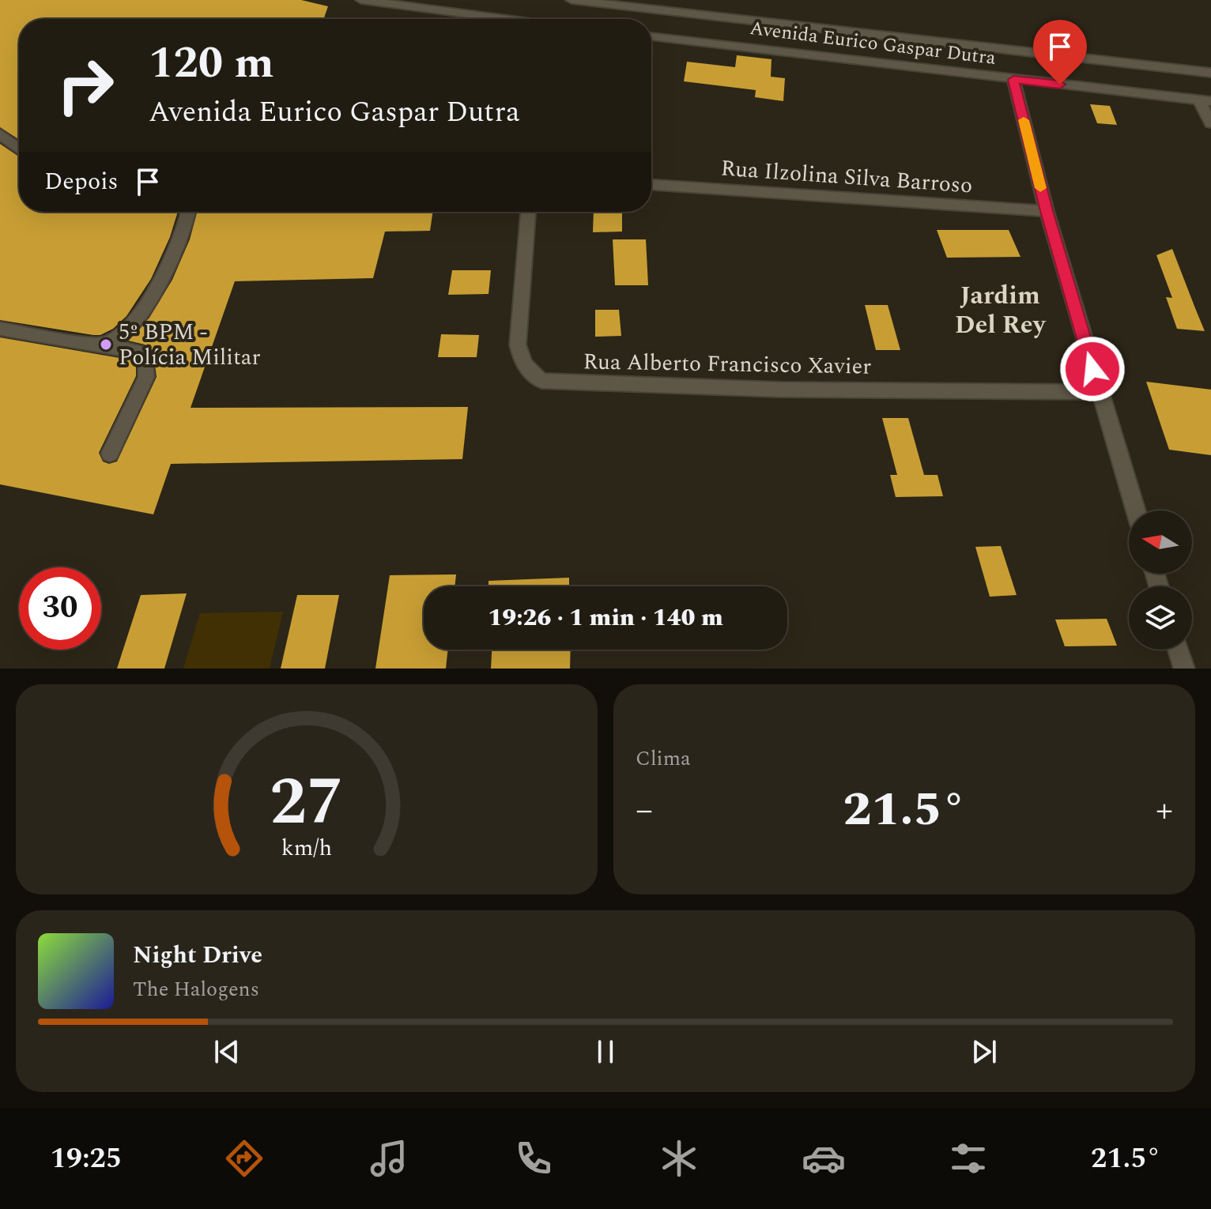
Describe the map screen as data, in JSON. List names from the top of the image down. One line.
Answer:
{"streets":{"street":["Avenida Eurico Gaspar Dutra","Rua Ilzolina Silva Barroso","Rua Alberto Francisco Xavier"]},"districts":["Jardim Del Rey"],"places":["5º BPM - Polícia Militar"],"north":"left","page":{"turn":["120 m","Avenida Eurico Gaspar Dutra"],"then":"Depois","limit":"30","trip":"19:26 · 1 min · 140 m","tile":"Clima","heat":["−","21.5°","+"],"song":["Night Drive","The Halogens"],"tabs":["19:25","21.5°"],"gauge":["27","km/h"]}}
